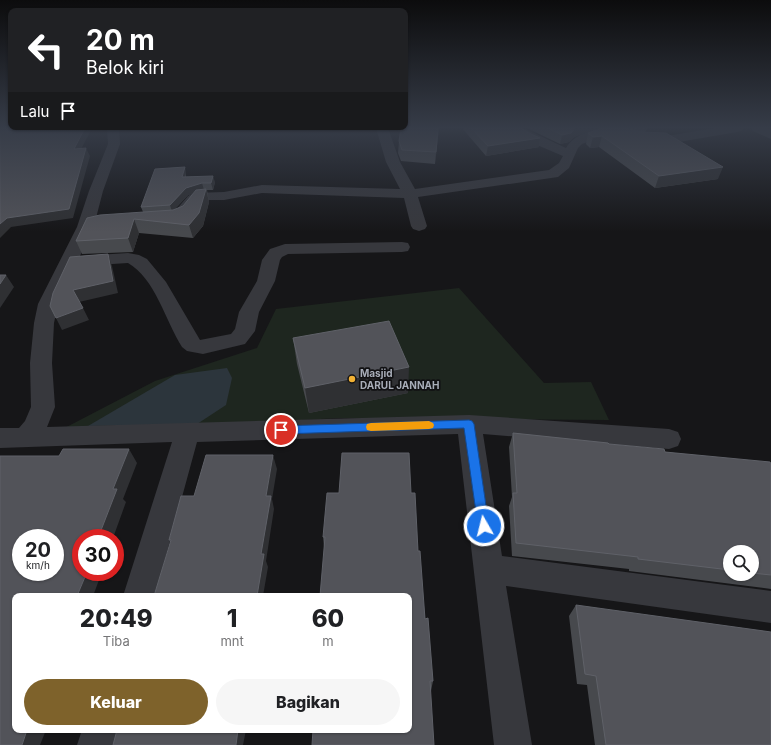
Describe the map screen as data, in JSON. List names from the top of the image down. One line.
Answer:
{"places":["Masjid DARUL JANNAH"],"page":{"turn":["20 m","Belok kiri"],"then":"Lalu","speed":"20 km/h","limit":"30","eta":["20:49","Tiba","1","mnt","60","m"],"buttons":["Keluar","Bagikan"]}}
